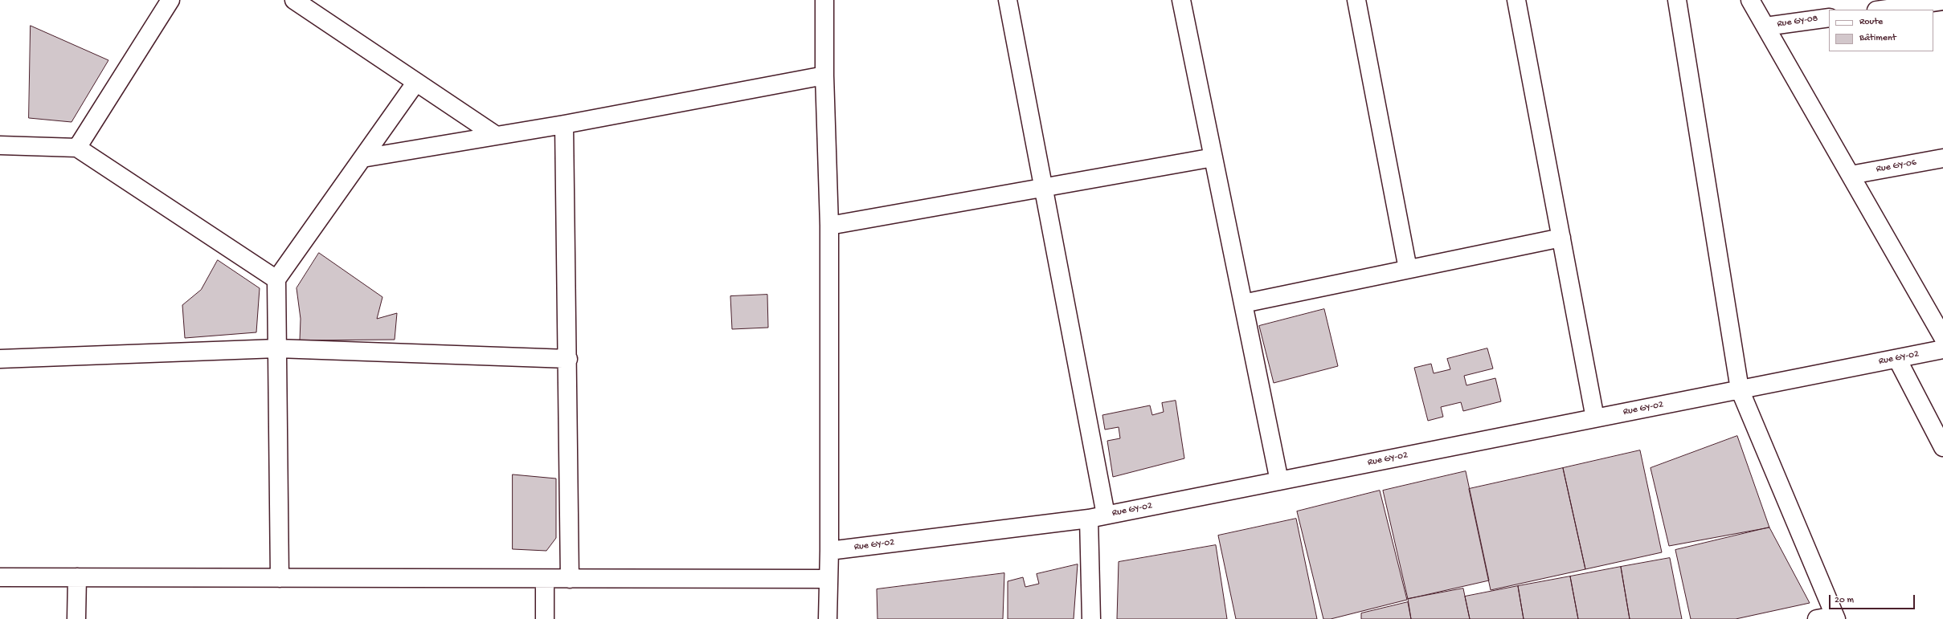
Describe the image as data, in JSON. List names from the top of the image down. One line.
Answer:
{"streets":{"street":["Rue GY-08","Rue GY-06","Rue GY-02"]},"legend":["Route","Bâtiment"],"scale_bar":"20 m"}
